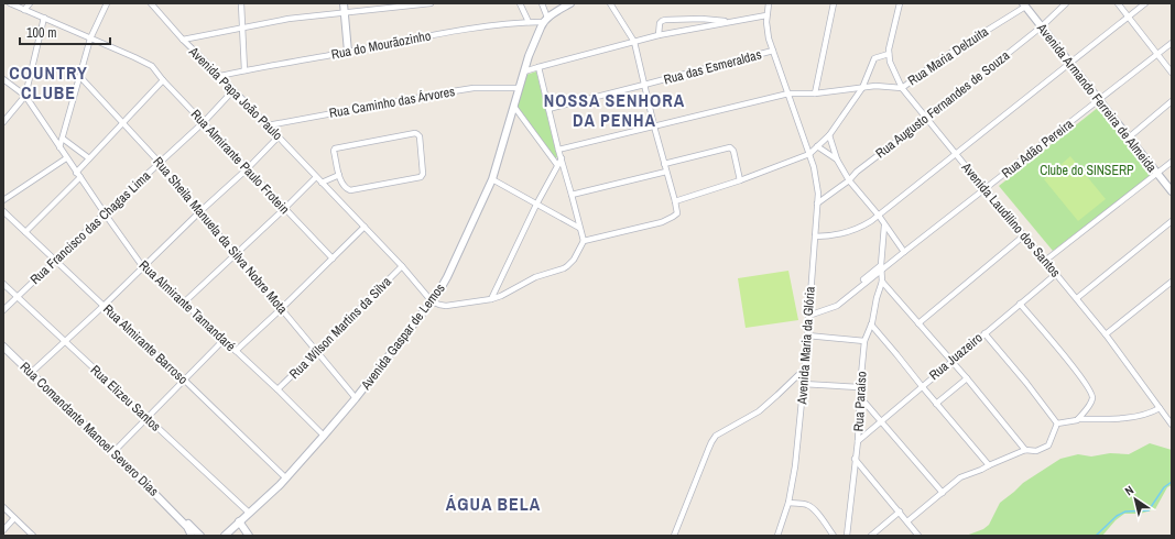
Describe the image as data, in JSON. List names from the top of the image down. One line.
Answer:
{"streets":{"street":["Rua do Mourãozinho","Rua Maria Delzuita","Rua das Esmeraldas","Avenida Papa João Paulo","Avenida Armando Ferreira de Almeida","Rua Caminho das Árvores","Rua Augusto Fernandes de Souza","Rua Adão Pereira","Rua Almirante Paulo Frotein","Avenida Laudilino dos Santos","Rua Francisco das Chagas Lima","Rua Sheila Manuela da Silva Nobre Mota","Rua Almirante Tamandaré","Rua Wilson Martins da Silva","Avenida Gaspar de Lemos","Rua Almirante Barroso","Avenida Maria da Glória","Rua Juazeiro","Rua Elizeu Santos","Rua Paraíso","Rua Comandante Manoel Severo Dias"]},"crossings":[["Rua do Mourãozinho","Avenida Papa João Paulo"],["Rua do Mourãozinho","Avenida Gaspar de Lemos"],["Rua Maria Delzuita","Avenida Armando Ferreira de Almeida"],["Rua Maria Delzuita","Avenida Laudilino dos Santos"],["Rua Maria Delzuita","Avenida Maria da Glória"],["Rua das Esmeraldas","Avenida Maria da Glória"],["Avenida Papa João Paulo","Rua Caminho das Árvores"],["Avenida Papa João Paulo","Rua Francisco das Chagas Lima"],["Avenida Papa João Paulo","Rua Wilson Martins da Silva"],["Avenida Papa João Paulo","Avenida Gaspar de Lemos"],["Avenida Armando Ferreira de Almeida","Rua Augusto Fernandes de Souza"],["Avenida Armando Ferreira de Almeida","Rua Adão Pereira"],["Rua Caminho das Árvores","Avenida Gaspar de Lemos"],["Rua Augusto Fernandes de Souza","Avenida Laudilino dos Santos"],["Rua Augusto Fernandes de Souza","Avenida Maria da Glória"],["Rua Adão Pereira","Avenida Laudilino dos Santos"],["Rua Adão Pereira","Avenida Maria da Glória"],["Rua Adão Pereira","Rua Paraíso"],["Rua Almirante Paulo Frotein","Rua Francisco das Chagas Lima"],["Avenida Laudilino dos Santos","Rua Juazeiro"],["Rua Francisco das Chagas Lima","Rua Sheila Manuela da Silva Nobre Mota"],["Rua Francisco das Chagas Lima","Rua Almirante Tamandaré"],["Rua Francisco das Chagas Lima","Rua Almirante Barroso"],["Rua Francisco das Chagas Lima","Rua Elizeu Santos"],["Rua Sheila Manuela da Silva Nobre Mota","Rua Wilson Martins da Silva"],["Rua Sheila Manuela da Silva Nobre Mota","Avenida Gaspar de Lemos"],["Rua Almirante Tamandaré","Rua Wilson Martins da Silva"],["Rua Almirante Tamandaré","Avenida Gaspar de Lemos"],["Avenida Gaspar de Lemos","Rua Almirante Barroso"],["Avenida Gaspar de Lemos","Rua Elizeu Santos"],["Rua Juazeiro","Rua Paraíso"]],"districts":["COUNTRY CLUBE","NOSSA SENHORA DA PENHA","ÁGUA BELA"],"parks":["Clube do SINSERP"],"scale_bar":"100 m","north":"top left"}
